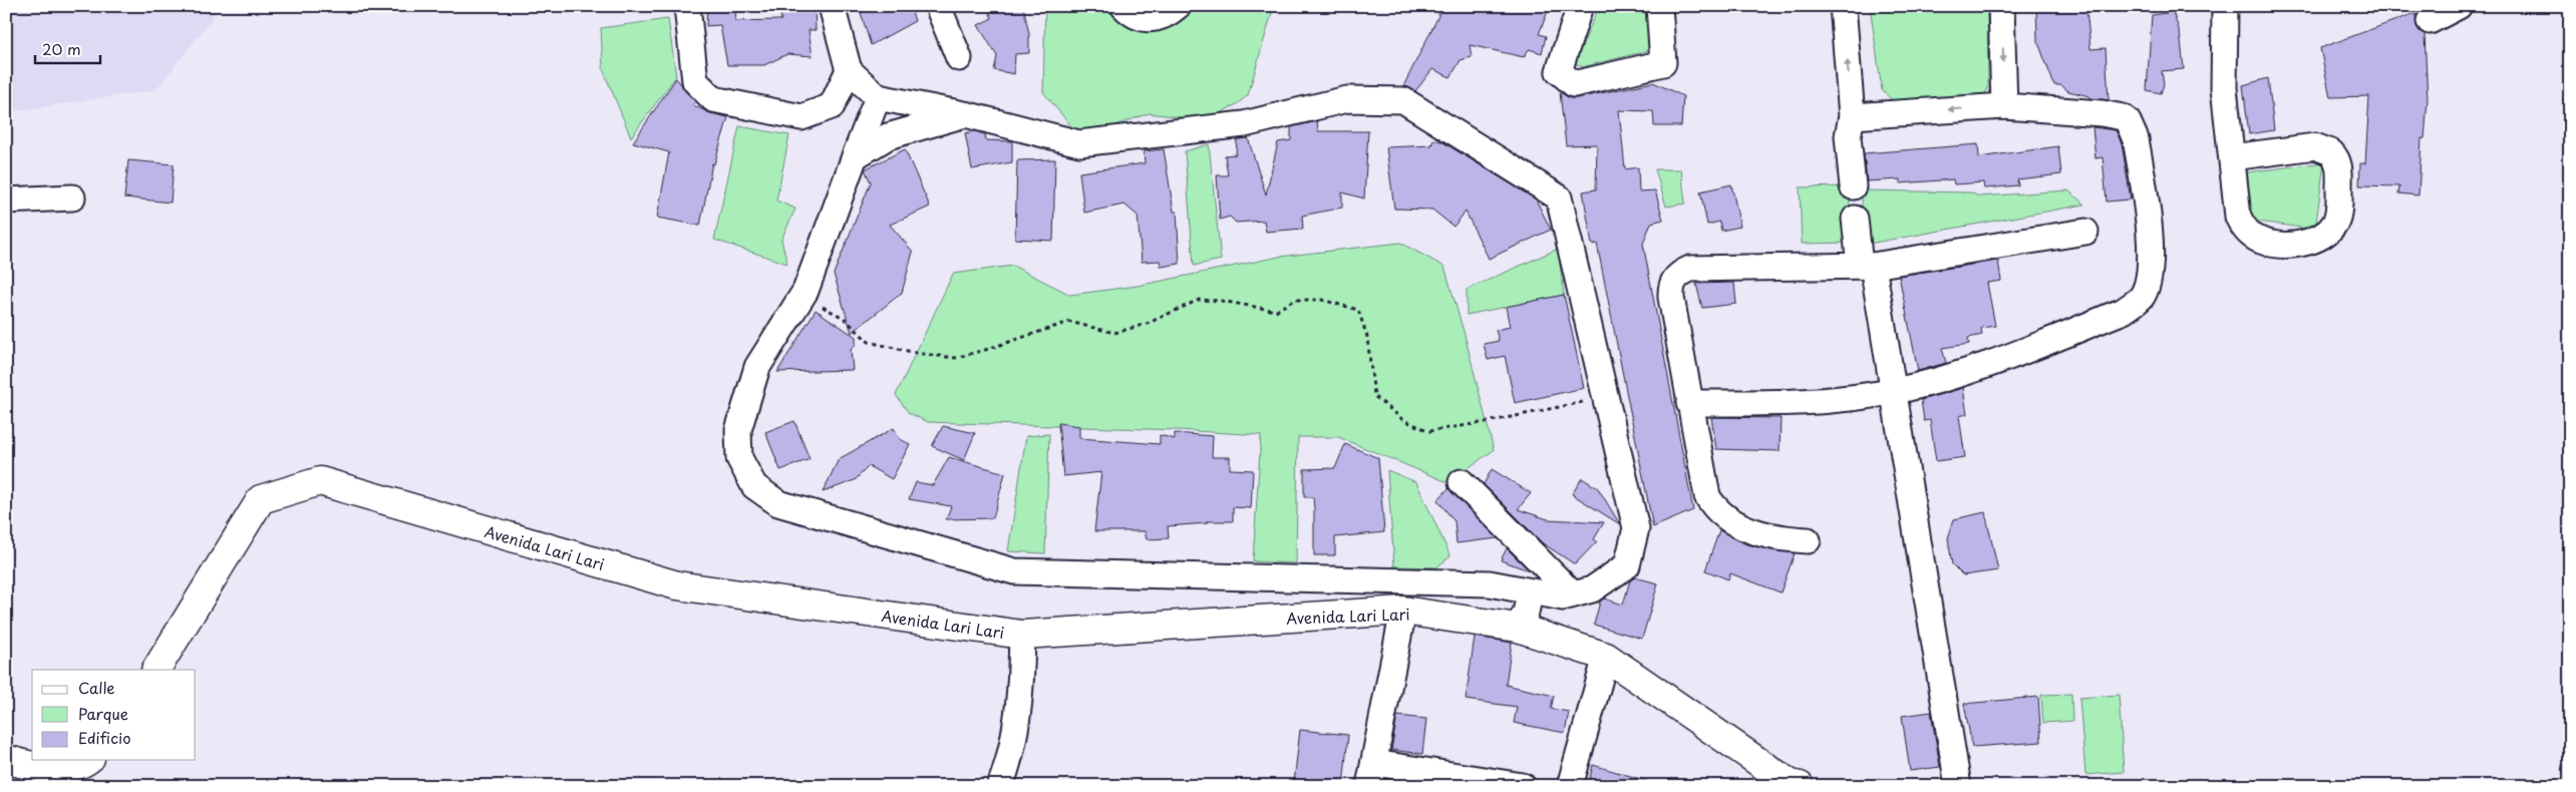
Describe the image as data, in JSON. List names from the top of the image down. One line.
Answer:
{"streets":{"street":["Avenida Lari Lari"]},"legend":["Calle","Parque","Edificio"],"scale_bar":"20 m"}
